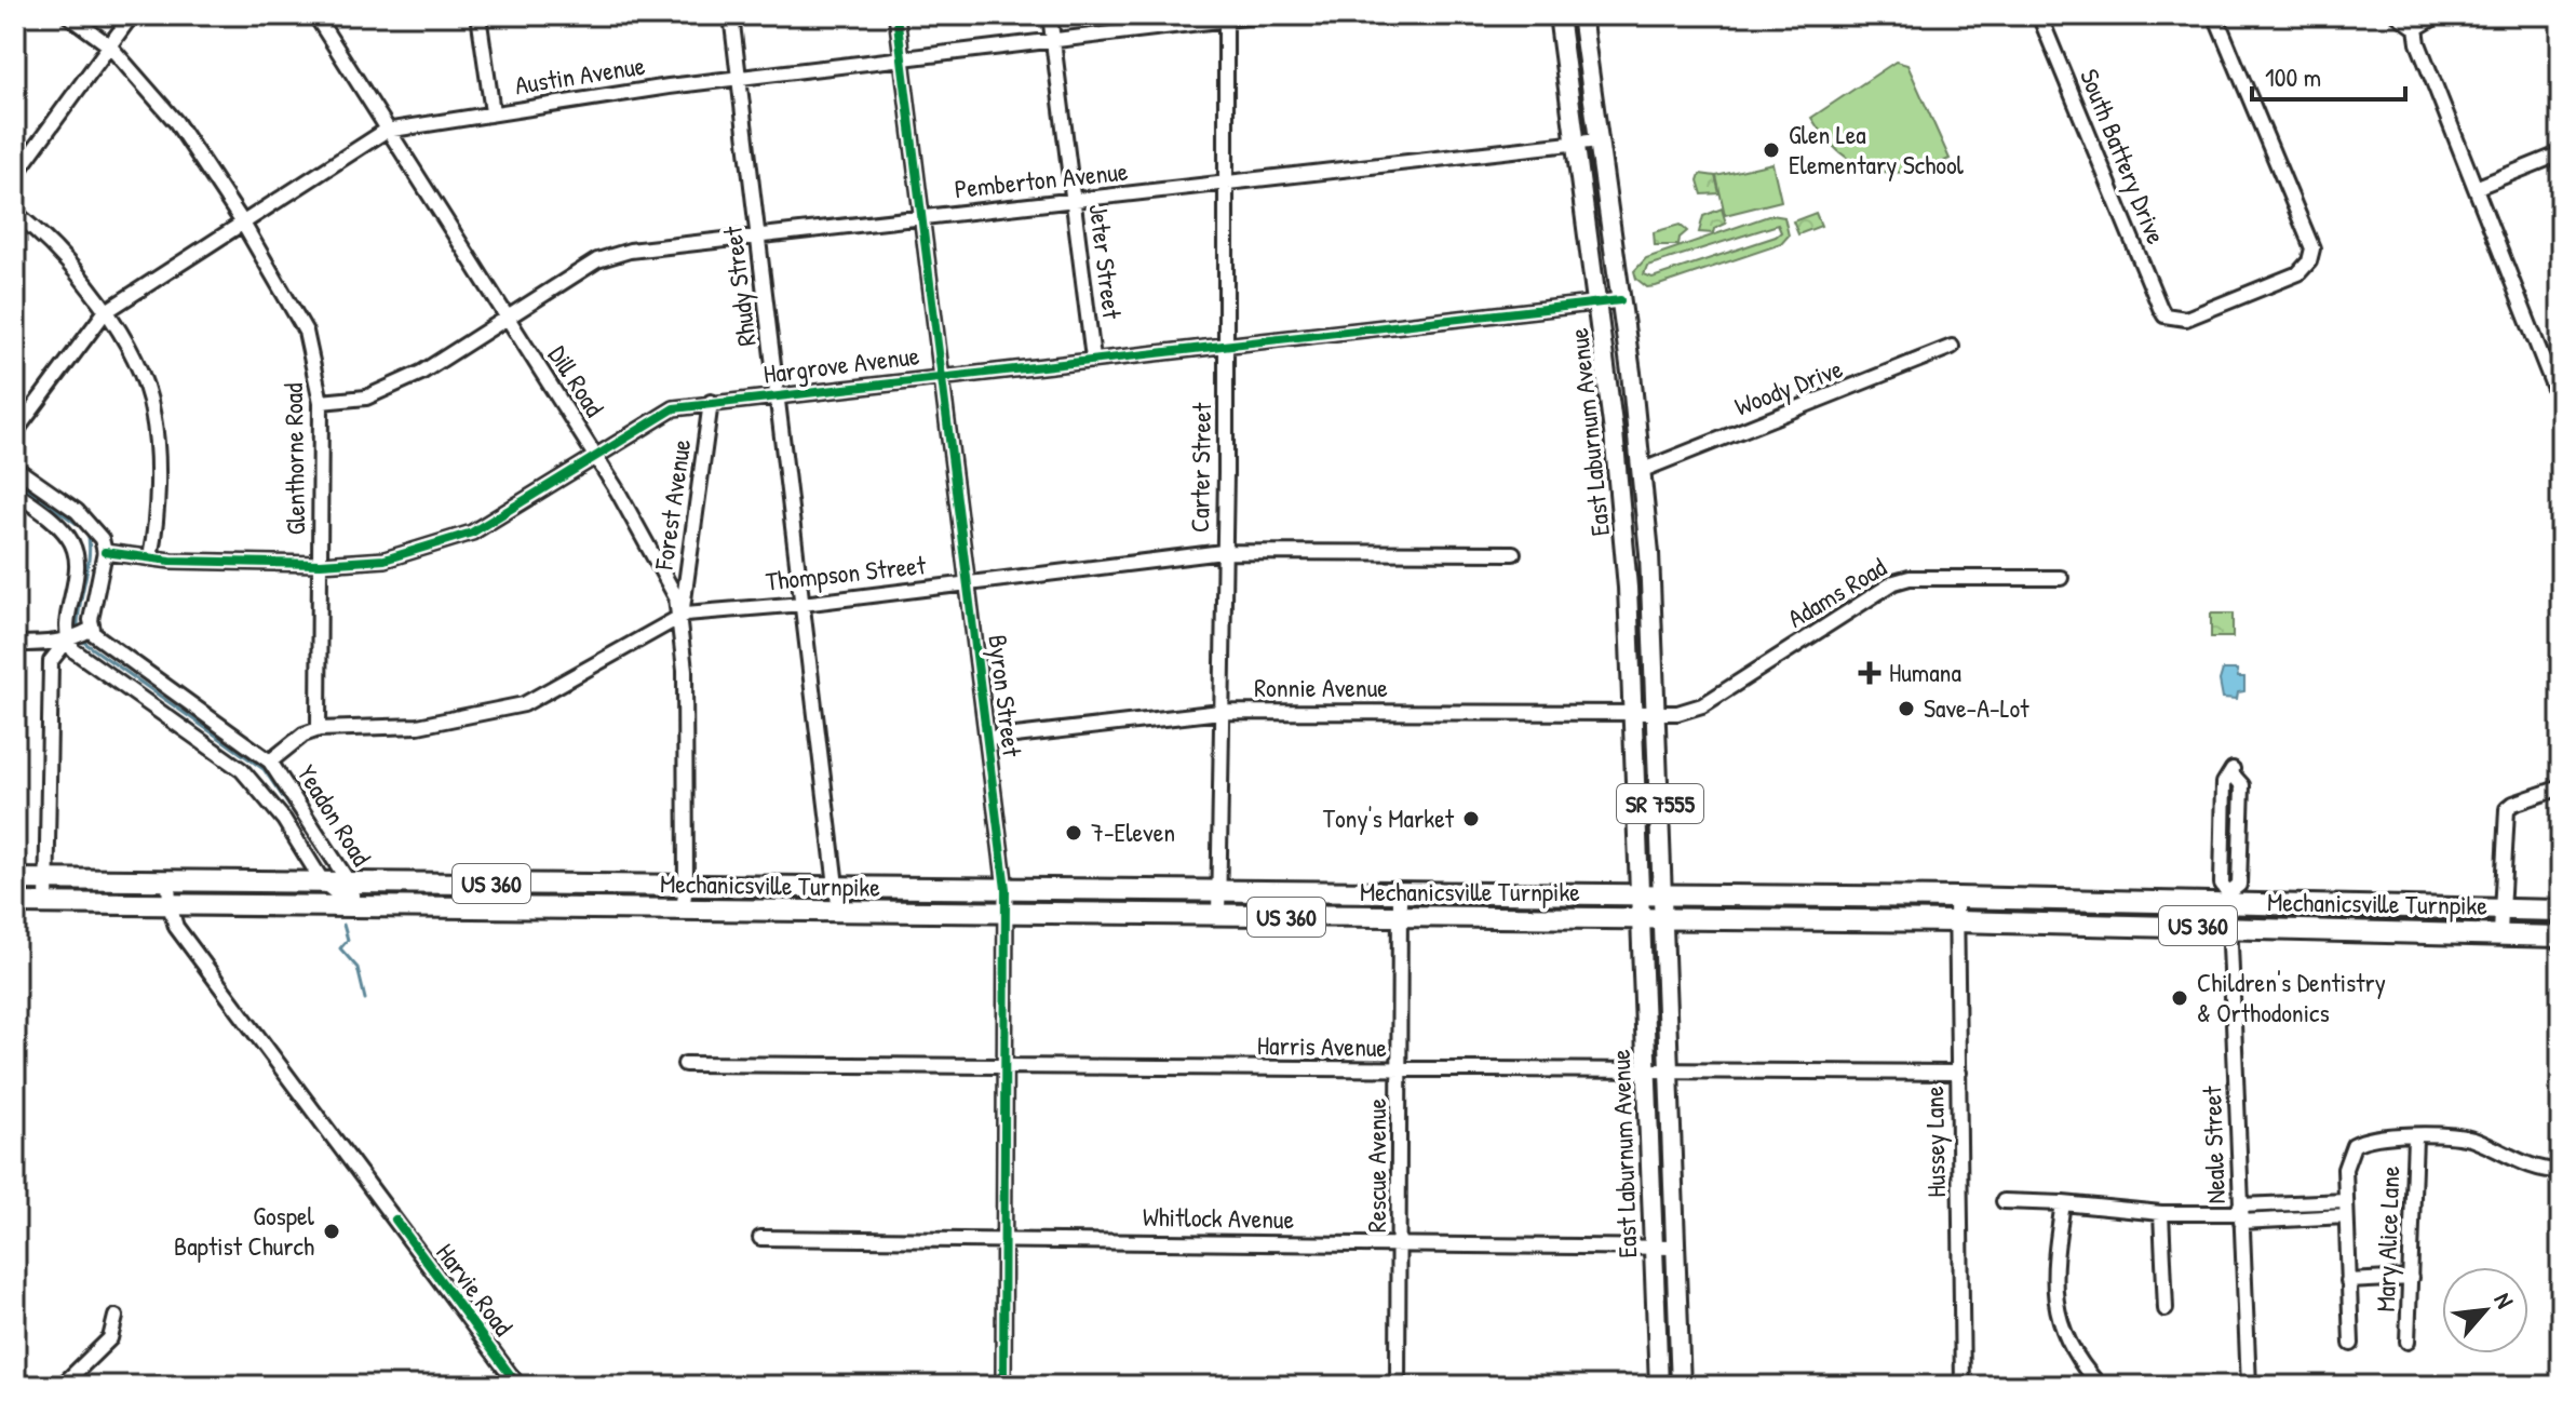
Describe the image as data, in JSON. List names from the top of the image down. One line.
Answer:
{"streets":{"highway":["US 360","Mechanicsville Turnpike"],"main road":["East Laburnum Avenue","SR 7555"],"street":["Austin Avenue","South Battery Drive","Pemberton Avenue","Jeter Street","Rhudy Street","Hargrove Avenue","Dill Road","Woody Drive","Glenthorne Road","Carter Street","Forest Avenue","Thompson Street","Adams Road","Ronnie Avenue","Byron Street","Yeadon Road","Harris Avenue","Hussey Lane","Neale Street","Rescue Avenue","Whitlock Avenue","Mary Alice Lane","Harvie Road"]},"crossings":[["Austin Avenue","Jeter Street"],["Austin Avenue","Rhudy Street"],["Austin Avenue","Dill Road"],["Austin Avenue","Glenthorne Road"],["Austin Avenue","Carter Street"],["Austin Avenue","Byron Street"],["Pemberton Avenue","Jeter Street"],["Pemberton Avenue","Rhudy Street"],["Pemberton Avenue","Dill Road"],["Pemberton Avenue","East Laburnum Avenue"],["Pemberton Avenue","Glenthorne Road"],["Pemberton Avenue","Carter Street"],["Pemberton Avenue","Byron Street"],["Jeter Street","Hargrove Avenue"],["Rhudy Street","Hargrove Avenue"],["Rhudy Street","Thompson Street"],["Rhudy Street","Mechanicsville Turnpike"],["Hargrove Avenue","Dill Road"],["Hargrove Avenue","East Laburnum Avenue"],["Hargrove Avenue","Glenthorne Road"],["Hargrove Avenue","Carter Street"],["Hargrove Avenue","Forest Avenue"],["Hargrove Avenue","Byron Street"],["Dill Road","Forest Avenue"],["Dill Road","Thompson Street"],["Dill Road","Mechanicsville Turnpike"],["Woody Drive","East Laburnum Avenue"],["East Laburnum Avenue","Adams Road"],["East Laburnum Avenue","Ronnie Avenue"],["East Laburnum Avenue","Mechanicsville Turnpike"],["East Laburnum Avenue","Harris Avenue"],["East Laburnum Avenue","Whitlock Avenue"],["Glenthorne Road","Thompson Street"],["Carter Street","Thompson Street"],["Carter Street","Ronnie Avenue"],["Carter Street","Mechanicsville Turnpike"],["Forest Avenue","Thompson Street"],["Thompson Street","Byron Street"],["Thompson Street","Yeadon Road"],["Adams Road","Ronnie Avenue"],["Ronnie Avenue","Byron Street"],["Byron Street","Mechanicsville Turnpike"],["Byron Street","Harris Avenue"],["Byron Street","Whitlock Avenue"],["Yeadon Road","Mechanicsville Turnpike"],["Mechanicsville Turnpike","Hussey Lane"],["Mechanicsville Turnpike","Neale Street"],["Mechanicsville Turnpike","Rescue Avenue"],["Mechanicsville Turnpike","Harvie Road"],["Harris Avenue","Hussey Lane"],["Harris Avenue","Rescue Avenue"],["Rescue Avenue","Whitlock Avenue"]],"places":{"other":["Glen Lea Elementary School","Save-A-Lot","Tony's Market","7-Eleven","Children's Dentistry & Orthodonics","Gospel Baptist Church"],"health":["Humana"]},"scale_bar":"100 m","north":"top right"}
